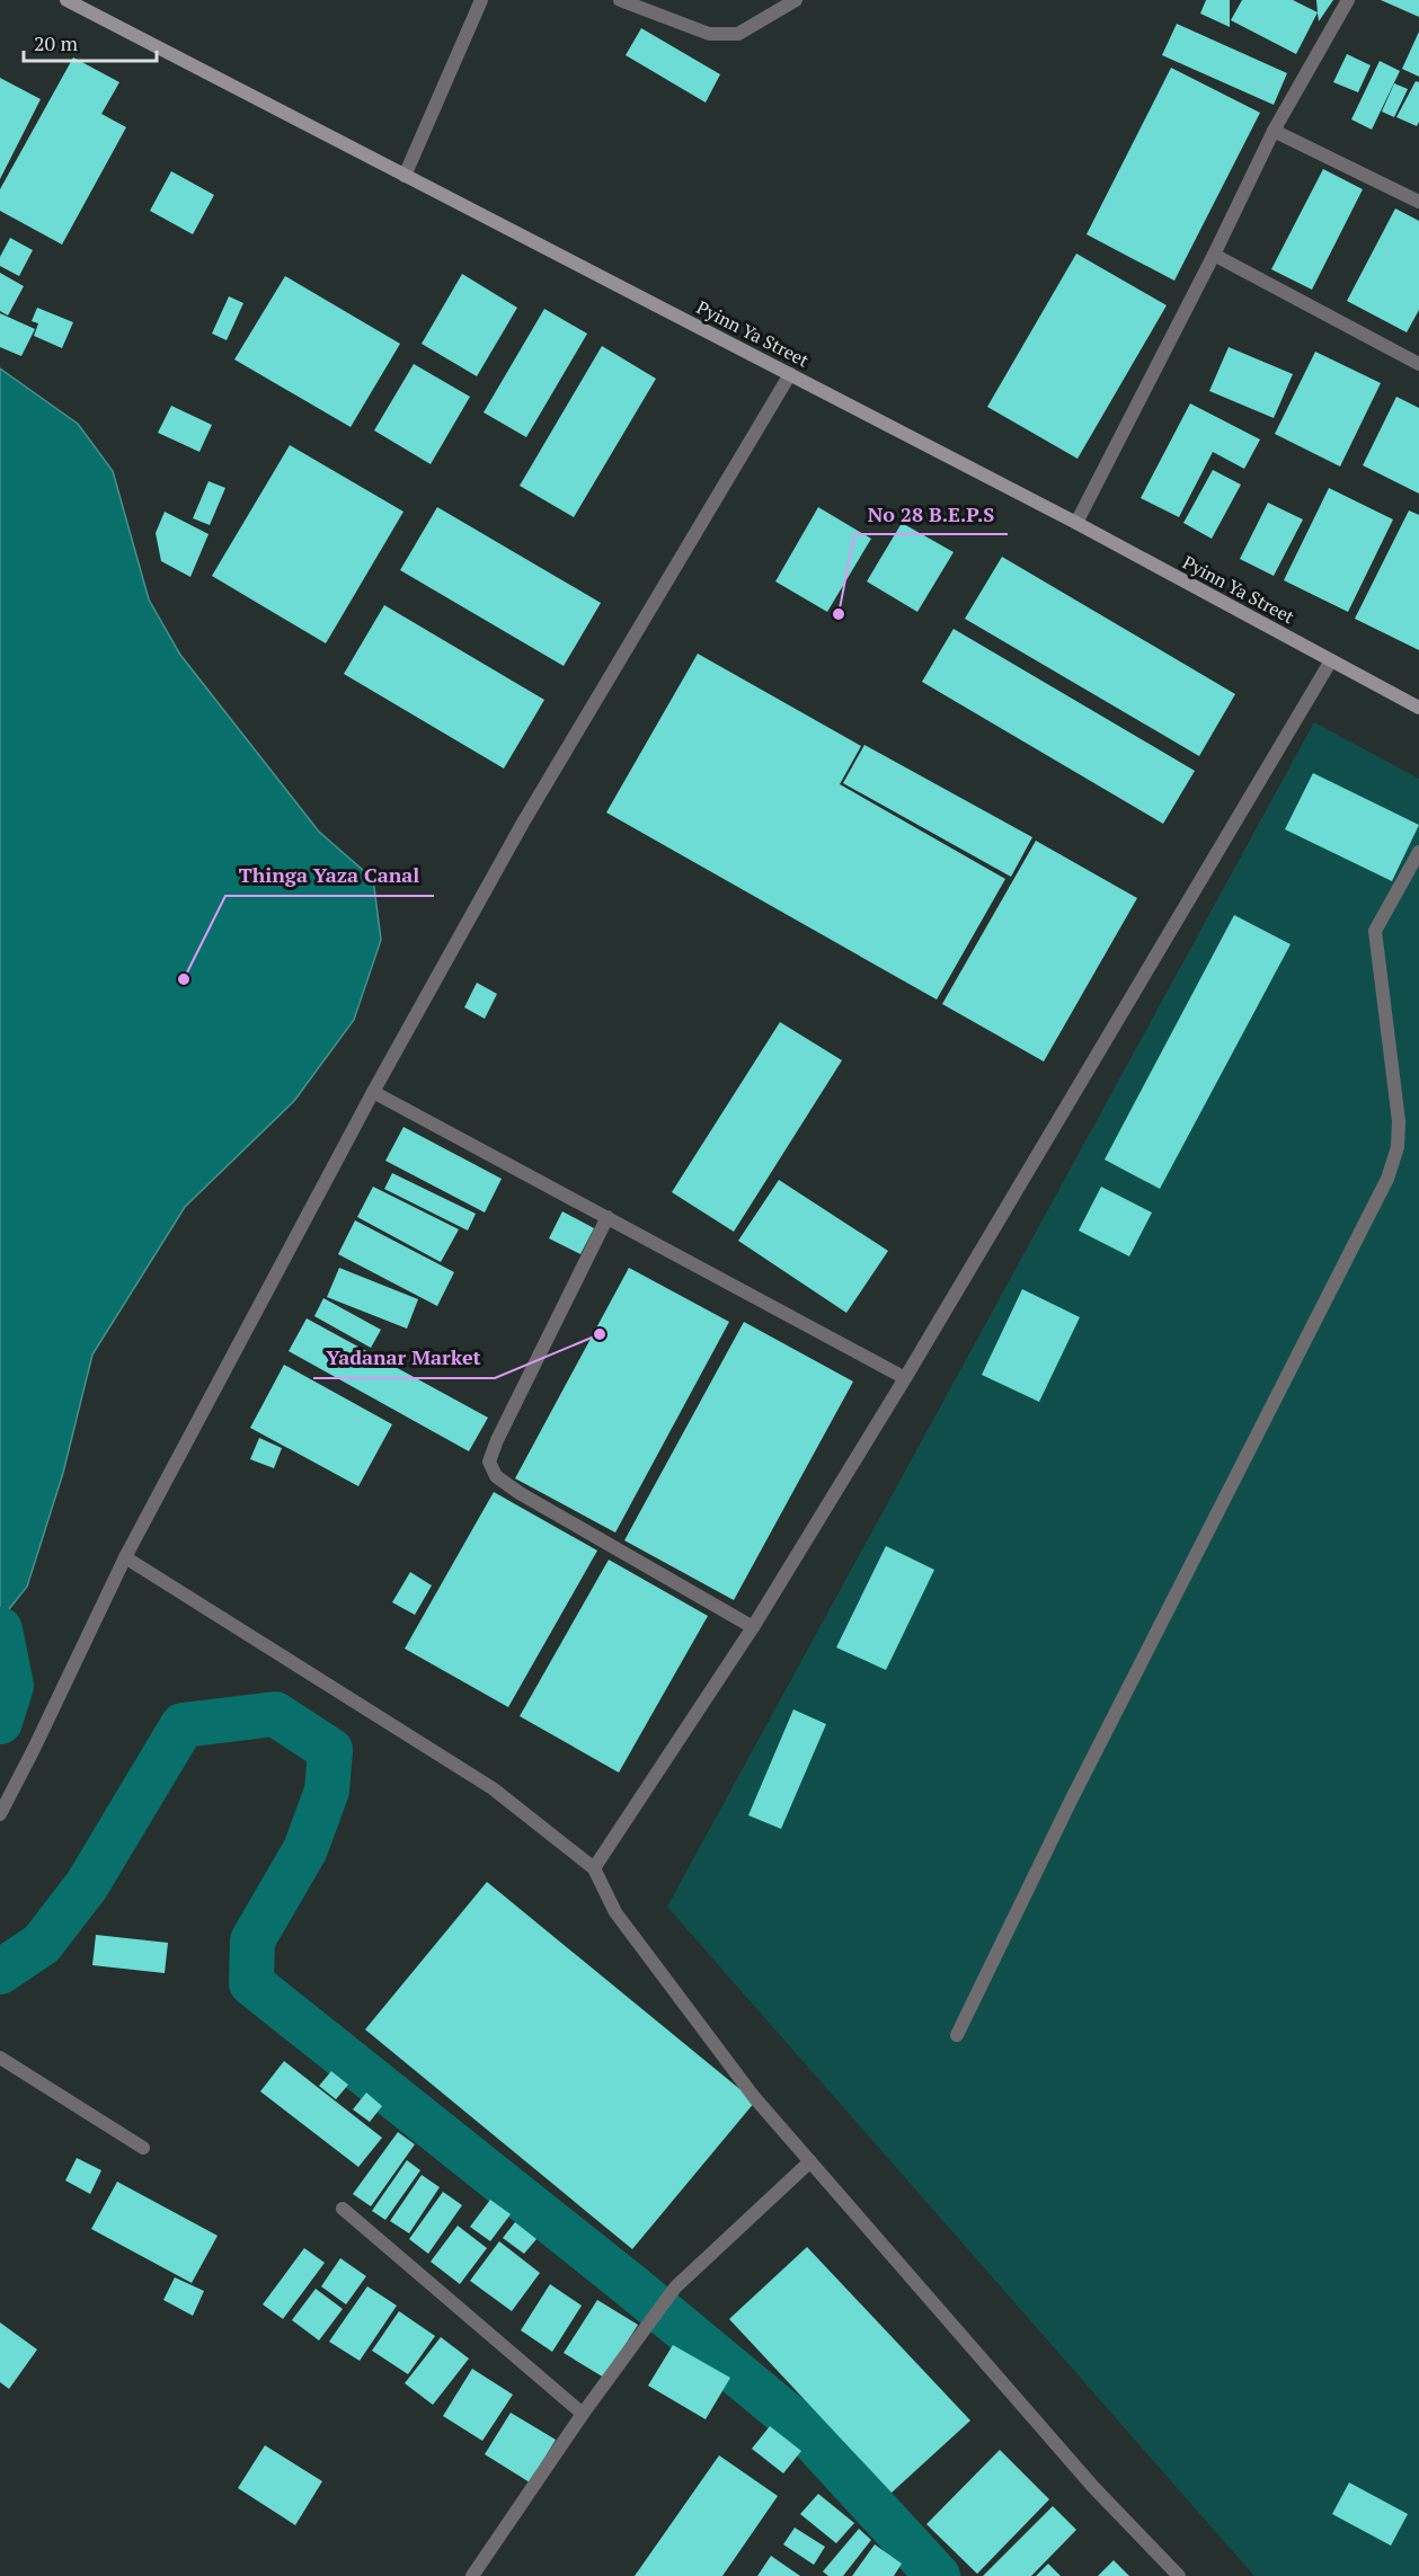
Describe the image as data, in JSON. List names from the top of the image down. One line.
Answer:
{"streets":{"main road":["Pyinn Ya Street"]},"places":["No 28 B.E.P.S","Thinga Yaza Canal","Yadanar Market"],"scale_bar":"20 m"}
